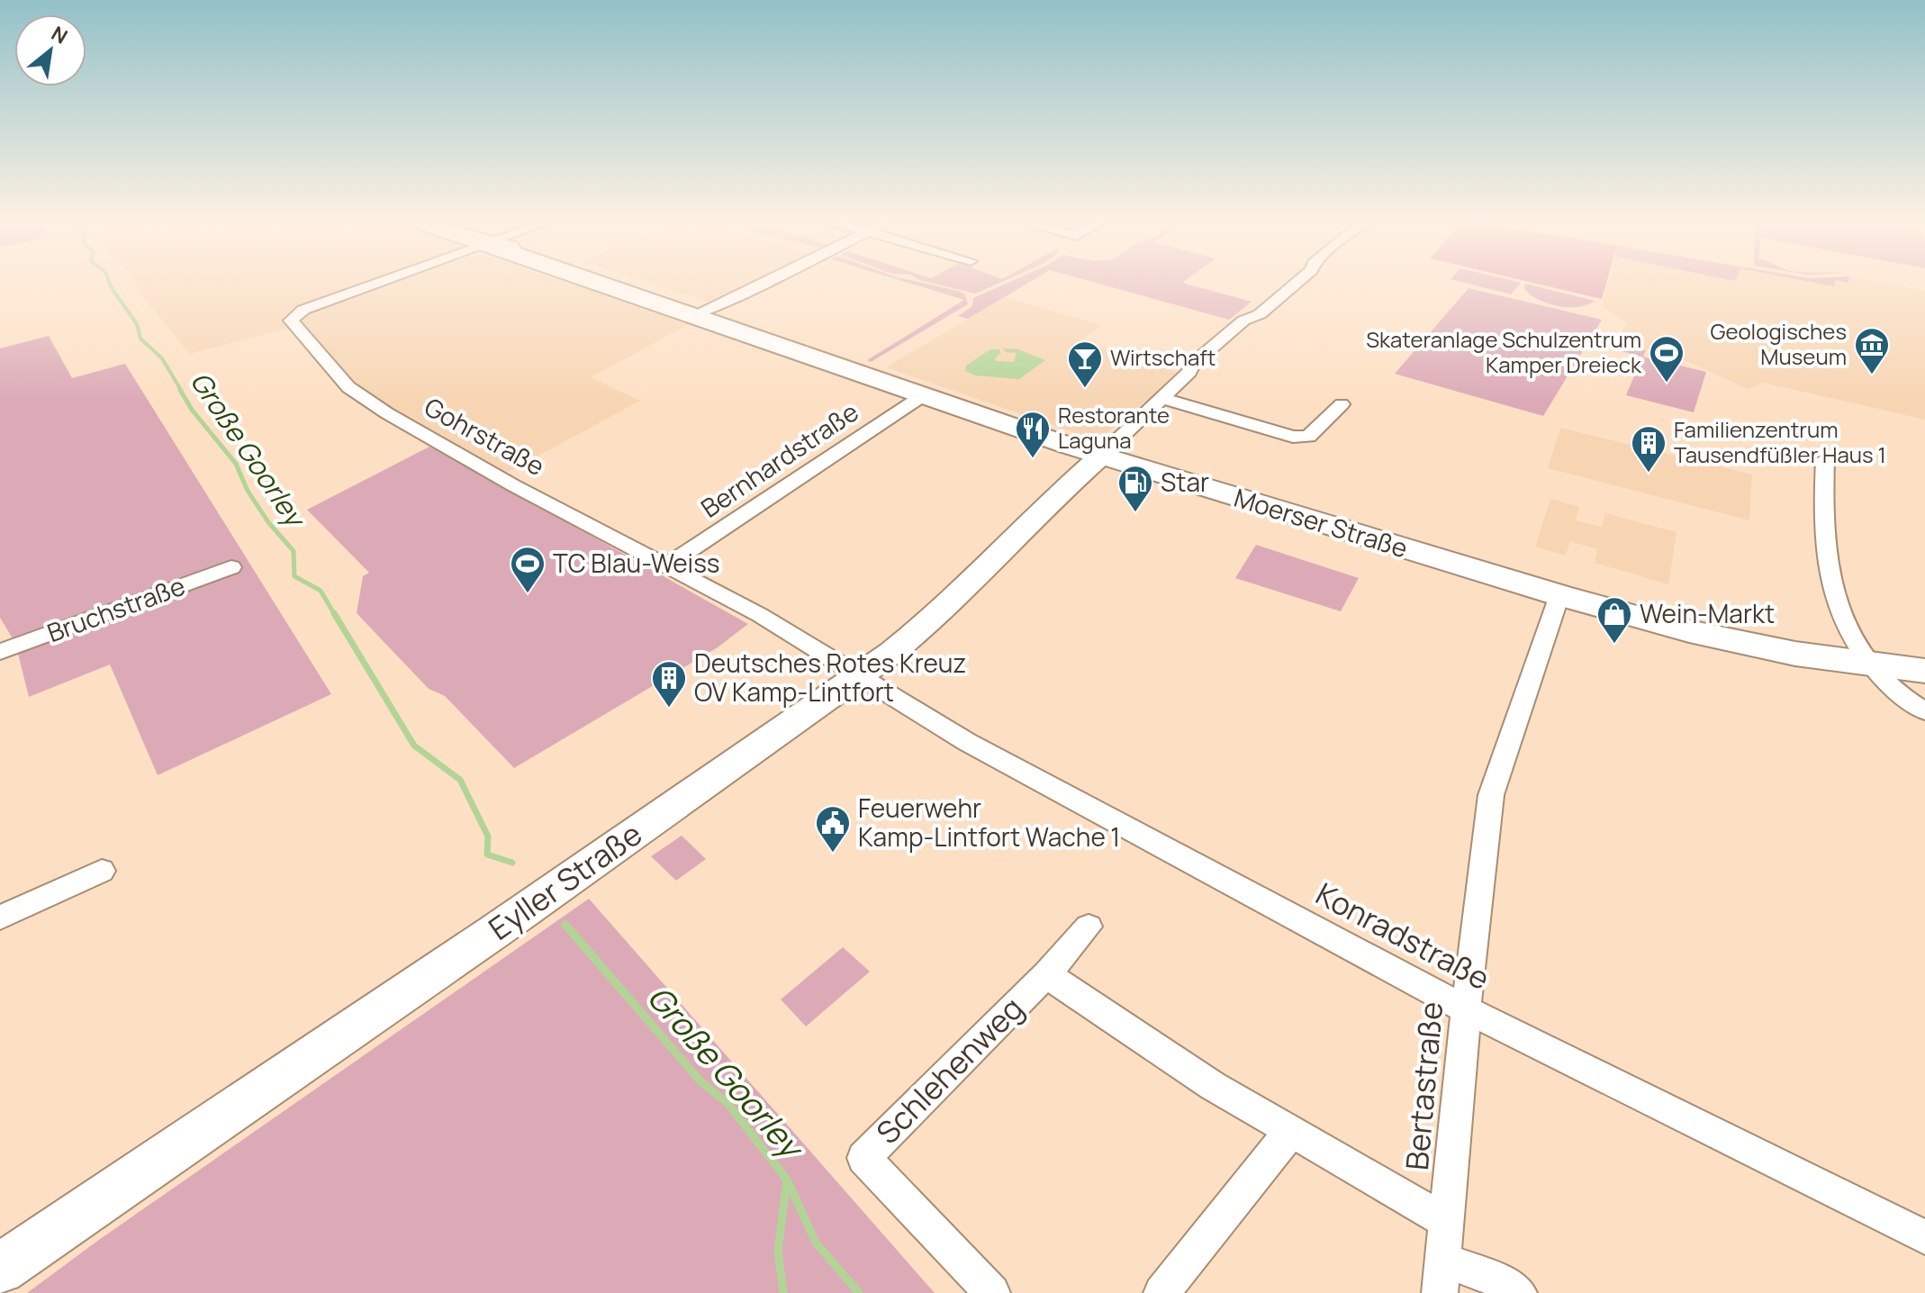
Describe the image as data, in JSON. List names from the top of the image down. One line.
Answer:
{"streets":{"main road":["Moerser Straße","Eyller Straße"],"street":["Gohrstraße","Bernhardstraße","Bruchstraße","Konradstraße","Schlehenweg","Bertastraße"]},"crossings":[["Gohrstraße","Bernhardstraße"],["Gohrstraße","Eyller Straße"],["Gohrstraße","Konradstraße"],["Bernhardstraße","Moerser Straße"],["Moerser Straße","Eyller Straße"],["Moerser Straße","Bertastraße"],["Eyller Straße","Konradstraße"],["Konradstraße","Bertastraße"]],"water":["Große Goorley"],"places":{"museum":["Geologisches Museum"],"sports":["Skateranlage Schulzentrum Kamper Dreieck","TC Blau-Weiss"],"bar":["Wirtschaft"],"restaurant":["Restorante Laguna"],"building":["Familienzentrum Tausendfüßler Haus 1","Deutsches Rotes Kreuz OV Kamp-Lintfort"],"fuel station":["Star"],"shop":["Wein-Markt"],"public building":["Feuerwehr Kamp-Lintfort Wache 1"]},"north":"top right"}
